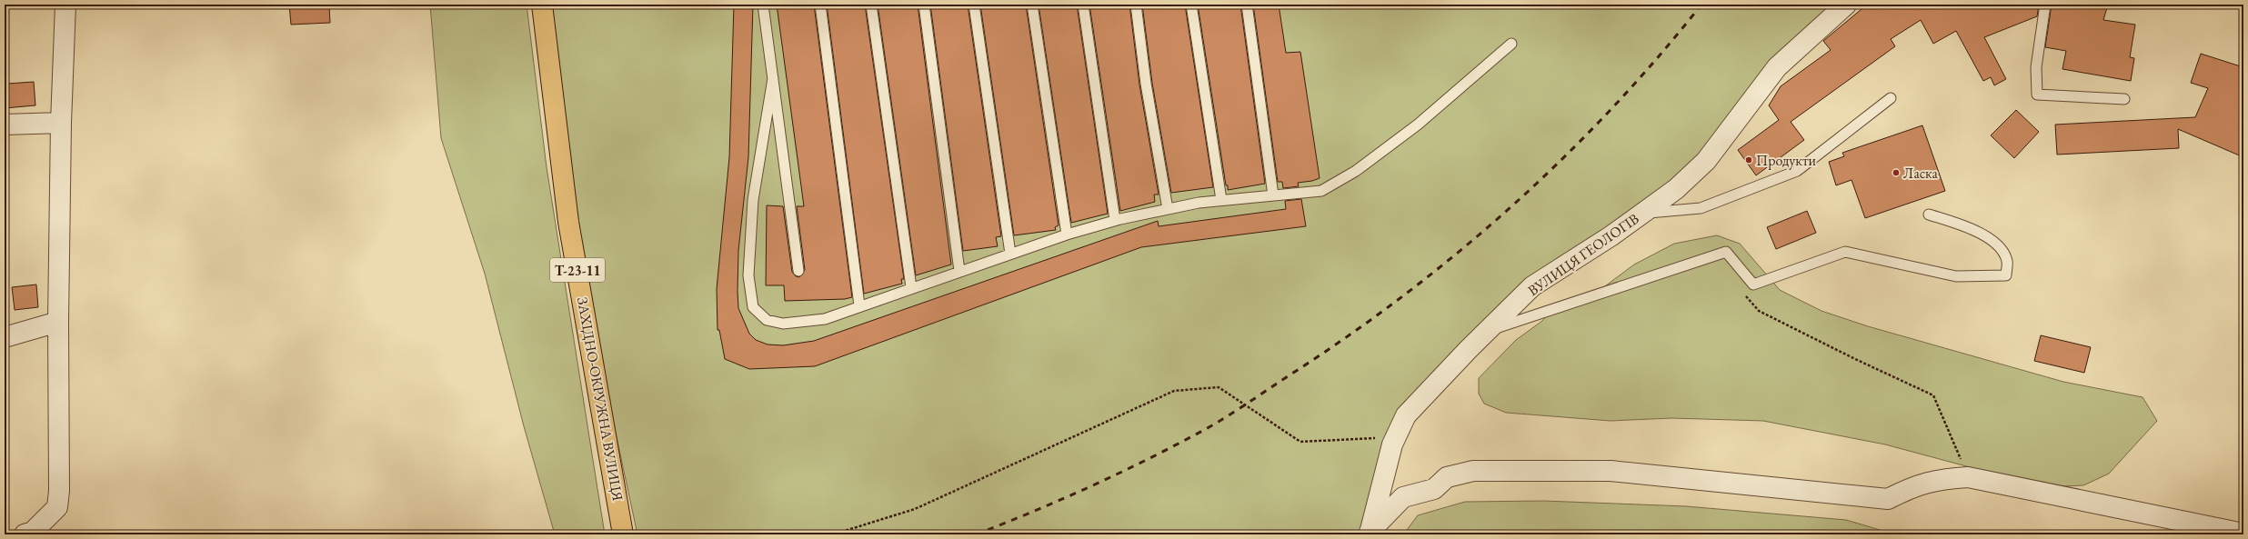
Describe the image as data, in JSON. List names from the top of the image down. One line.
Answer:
{"streets":{"main road":["Т-23-11","ЗАХІДНО-ОКРУЖНА ВУЛИЦЯ"],"street":["ВУЛИЦЯ ГЕОЛОГІВ"]},"places":["Продукти","Ласка"]}
